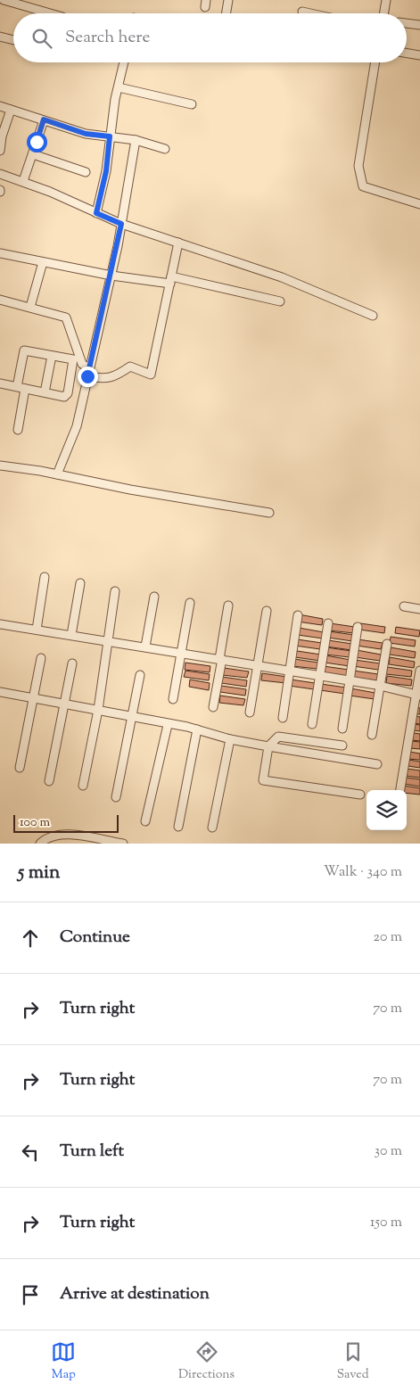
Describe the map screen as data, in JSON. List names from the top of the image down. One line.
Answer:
{"scale_bar":"100 m","page":{"search":"Search here","scale":"100 m","heading":["5 min","Walk · 340 m"],"list":[["Continue","20 m"],["Turn right","70 m"],["Turn right","70 m"],["Turn left","30 m"],["Turn right","150 m"],"Arrive at destination"],"nav":["Map","Directions","Saved"]}}
